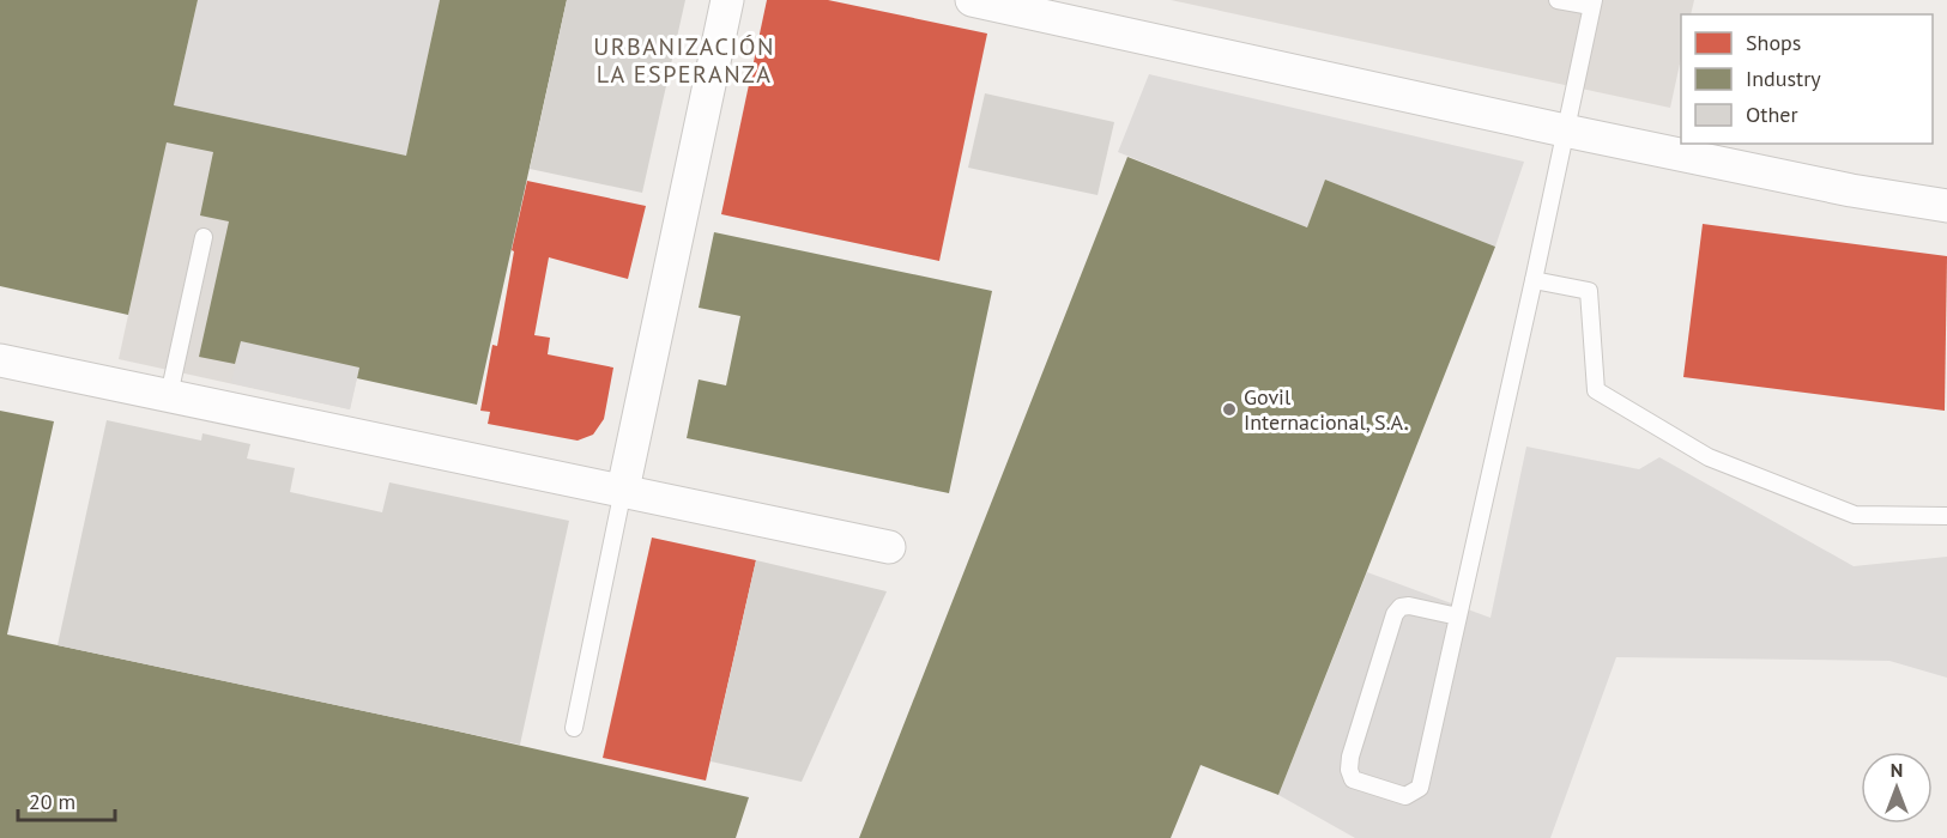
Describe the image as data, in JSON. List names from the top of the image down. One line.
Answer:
{"districts":["URBANIZACIÓN LA ESPERANZA"],"places":["Govil Internacional, S.A."],"legend":["Shops","Industry","Other"],"scale_bar":"20 m","north":"top"}
